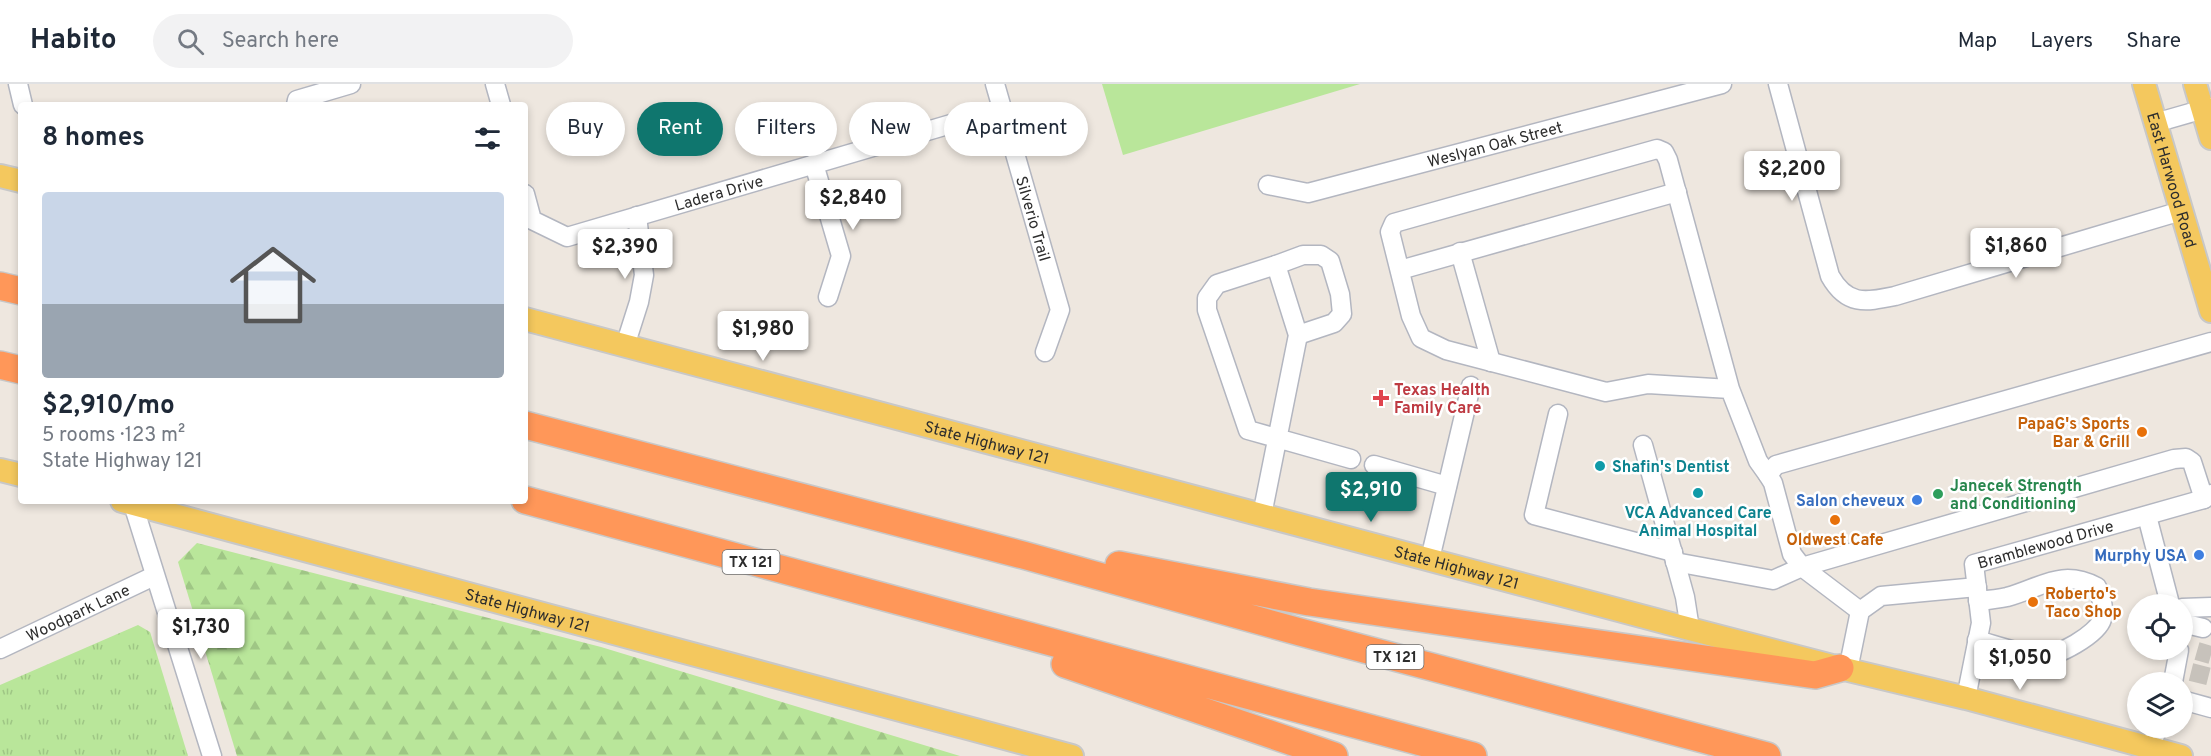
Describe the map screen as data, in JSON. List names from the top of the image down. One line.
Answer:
{"streets":{"highway":["TX 121"],"main road":["East Harwood Road","State Highway 121"],"street":["Weslyan Oak Street","Ladera Drive","Silverio Trail","Bramblewood Drive","Woodpark Lane"]},"crossings":[["State Highway 121","Bramblewood Drive"]],"places":{"health":["Texas Health Family Care"],"other":["PapaG's Sports Bar & Grill","Shafin's Dentist","VCA Advanced Care Animal Hospital","Janecek Strength and Conditioning","Salon cheveux","Oldwest Cafe","Murphy USA","Roberto's Taco Shop"]},"page":{"header":"Habito","search":"Search here","nav":["Map","Layers","Share"],"chip":["Buy","Rent","Filters","New","Apartment"],"heading":"8 homes","price":["$2,200","$2,840","$1,860","$2,390","$1,980","$2,910","$1,730","$1,050"],"list":[{"name":"$2,910/mo","note":"5 rooms · 123 m² · State Highway 121"}]}}
